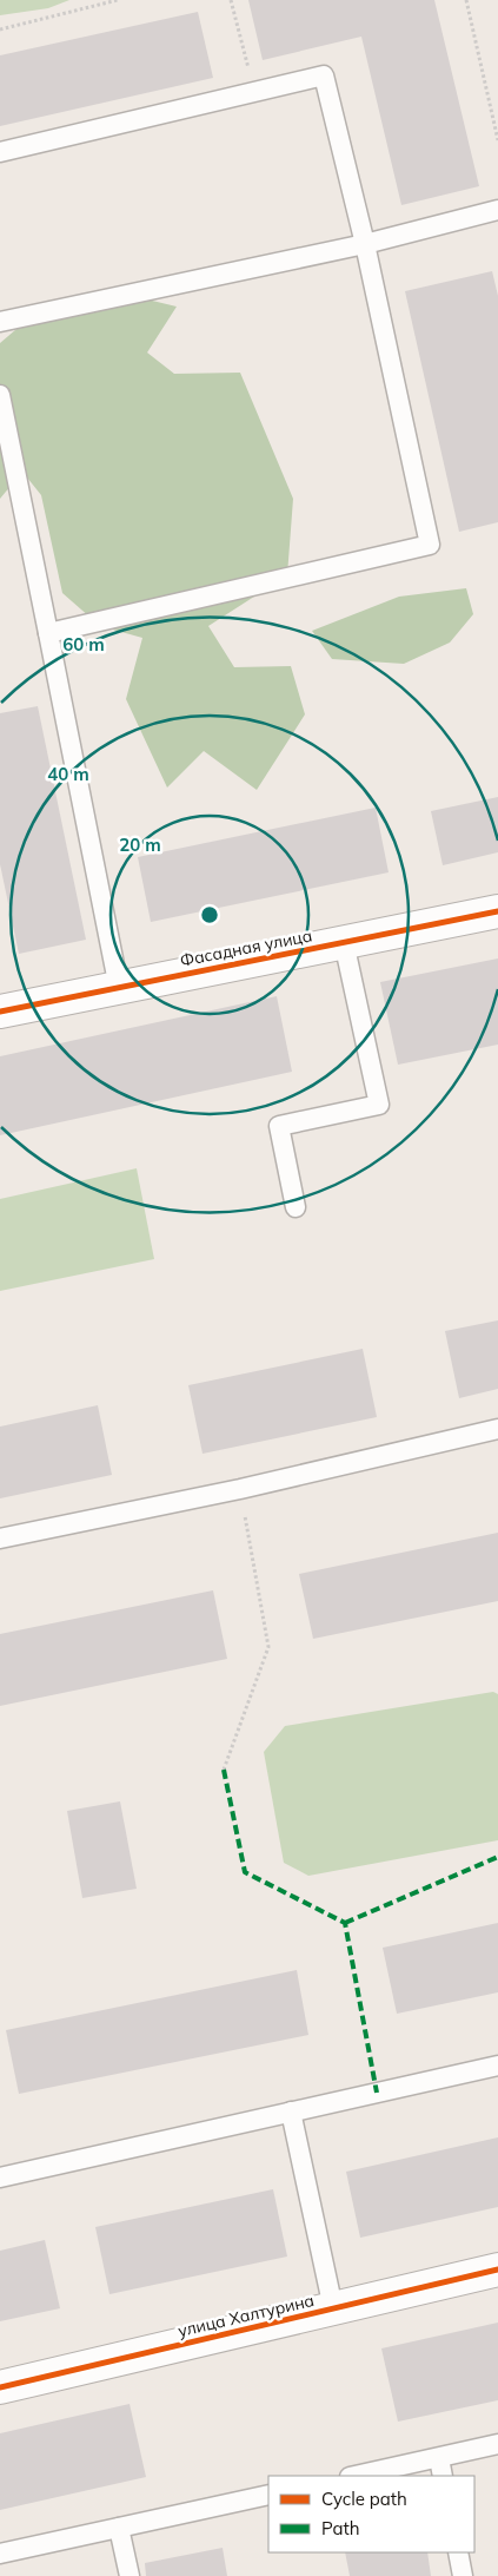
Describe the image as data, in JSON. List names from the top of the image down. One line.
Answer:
{"streets":{"street":["Фасадная улица","улица Халтурина"]},"legend":["Cycle path","Path"],"rings":["60 m","40 m","20 m"]}
